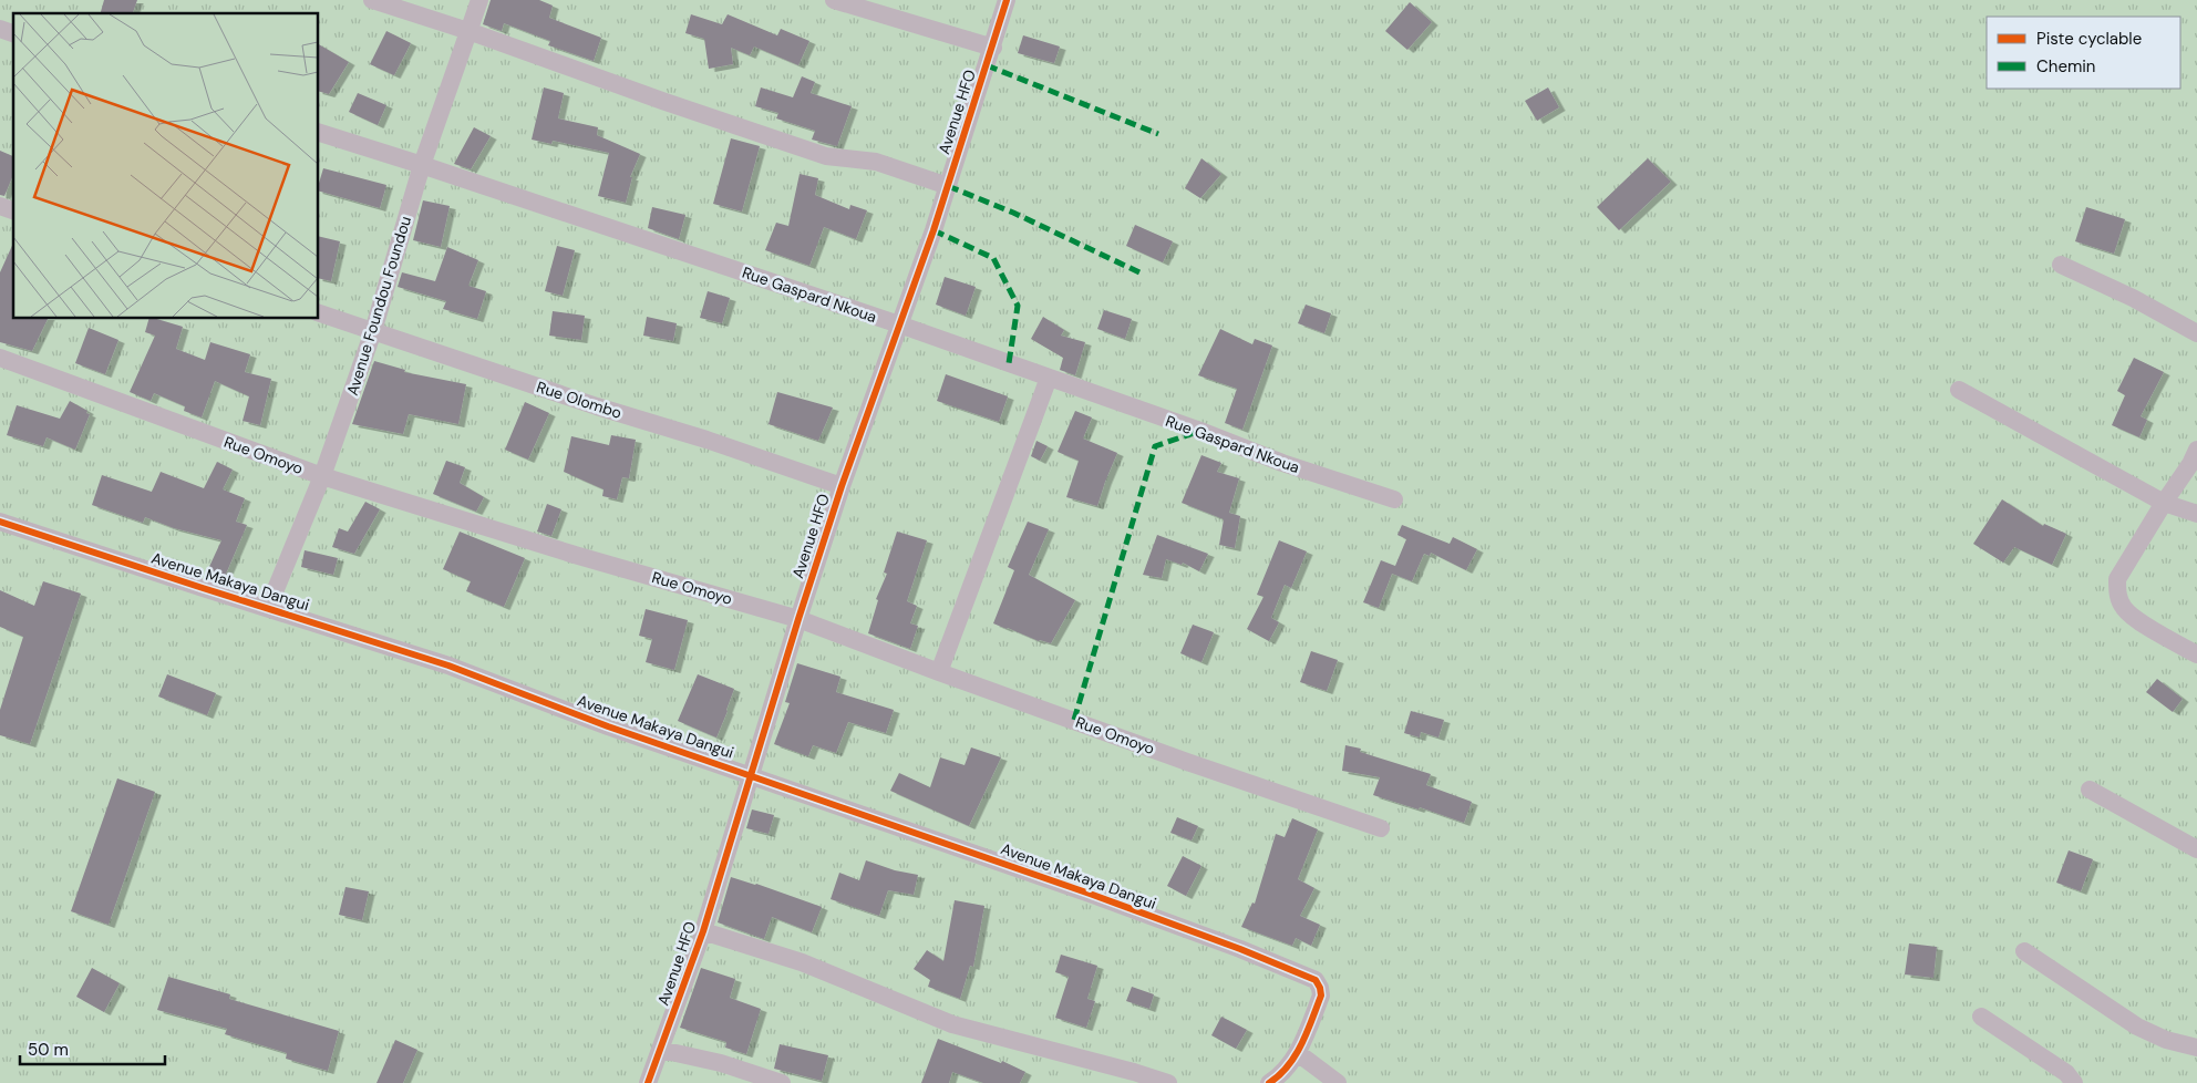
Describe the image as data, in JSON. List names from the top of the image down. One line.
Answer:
{"streets":{"street":["Avenue HFO","Rue Gaspard Nkoua","Avenue Foundou Foundou","Rue Olombo","Rue Omoyo","Avenue Makaya Dangui"]},"crossings":[["Avenue HFO","Rue Gaspard Nkoua"],["Avenue HFO","Rue Olombo"],["Avenue HFO","Rue Omoyo"],["Avenue HFO","Avenue Makaya Dangui"],["Rue Gaspard Nkoua","Avenue Foundou Foundou"],["Avenue Foundou Foundou","Rue Olombo"],["Avenue Foundou Foundou","Rue Omoyo"],["Avenue Foundou Foundou","Avenue Makaya Dangui"]],"legend":["Piste cyclable","Chemin"],"scale_bar":"50 m"}
